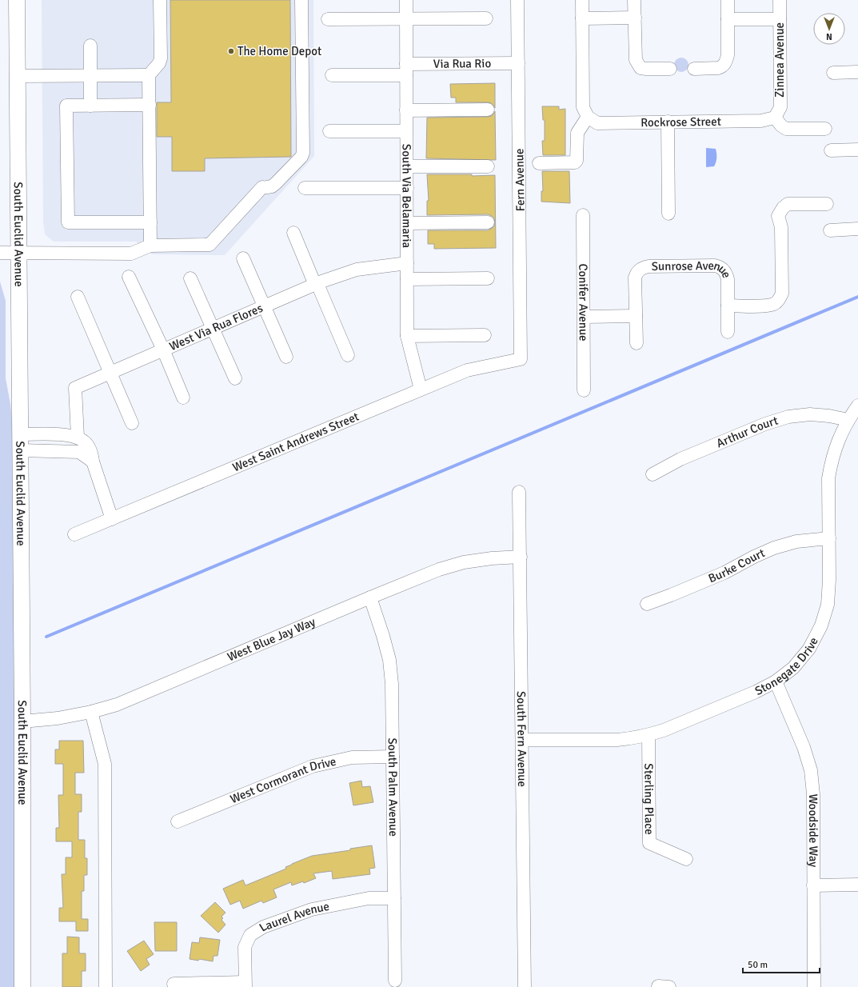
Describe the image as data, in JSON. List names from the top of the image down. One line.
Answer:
{"streets":{"main road":["South Euclid Avenue"],"street":["Zinnea Avenue","Via Rua Rio","Rockrose Street","Fern Avenue","South Via Belamaria","Sunrose Avenue","Conifer Avenue","West Via Rua Flores","Arthur Court","West Saint Andrews Street","Burke Court","West Blue Jay Way","Stonegate Drive","South Fern Avenue","West Cormorant Drive","South Palm Avenue","Sterling Place","Woodside Way","Laurel Avenue"]},"crossings":[["Zinnea Avenue","Rockrose Street"],["Via Rua Rio","Fern Avenue"],["Via Rua Rio","South Via Belamaria"],["Fern Avenue","West Saint Andrews Street"],["South Via Belamaria","West Via Rua Flores"],["South Via Belamaria","West Saint Andrews Street"],["South Euclid Avenue","West Blue Jay Way"],["Arthur Court","Stonegate Drive"],["Burke Court","Stonegate Drive"],["West Blue Jay Way","South Fern Avenue"],["West Blue Jay Way","South Palm Avenue"],["Stonegate Drive","South Fern Avenue"],["Stonegate Drive","Sterling Place"],["Stonegate Drive","Woodside Way"],["West Cormorant Drive","South Palm Avenue"],["South Palm Avenue","Laurel Avenue"]],"places":["The Home Depot"],"scale_bar":"50 m","north":"bottom"}
